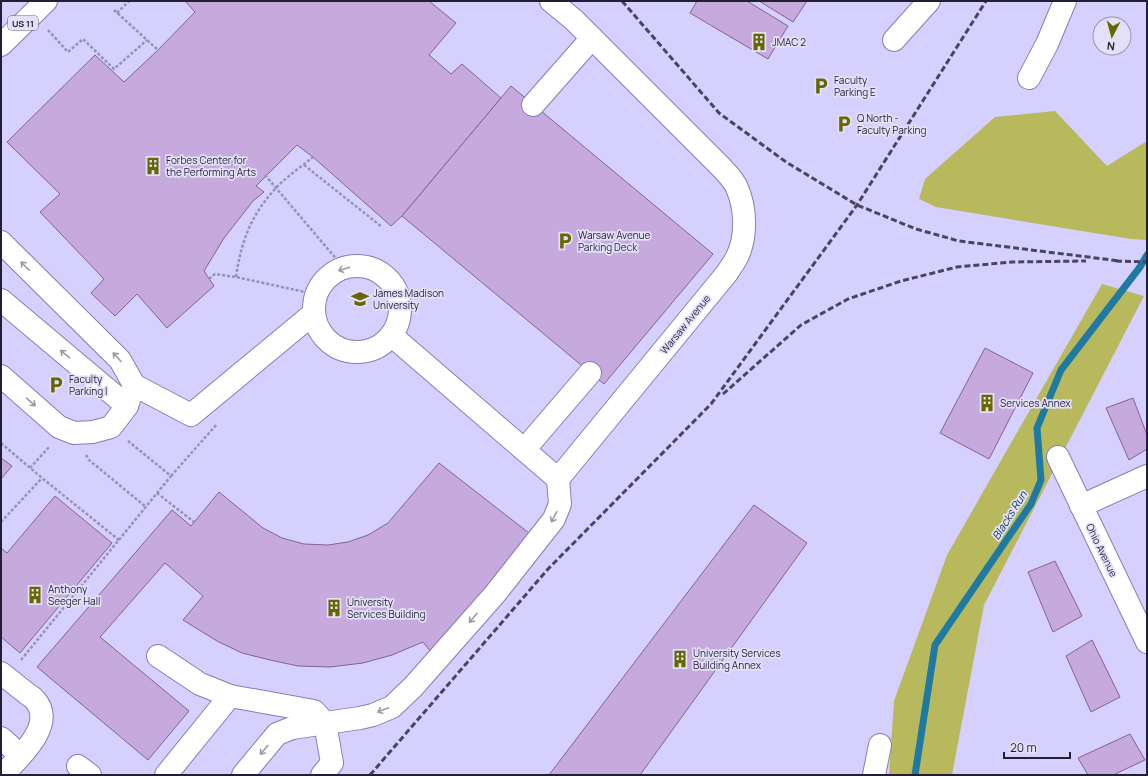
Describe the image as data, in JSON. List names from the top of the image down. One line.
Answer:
{"streets":{"street":["US 11","Warsaw Avenue","Ohio Avenue"]},"water":["Blacks Run"],"places":{"building":["JMAC 2","Forbes Center for the Performing Arts","Services Annex","Anthony Seeger Hall","University Services Building","University Services Building Annex"],"parking":["Faculty Parking E","Q North - Faculty Parking","Warsaw Avenue Parking Deck","Faculty Parking I"],"school or university":["James Madison University"]},"scale_bar":"20 m","north":"bottom"}
